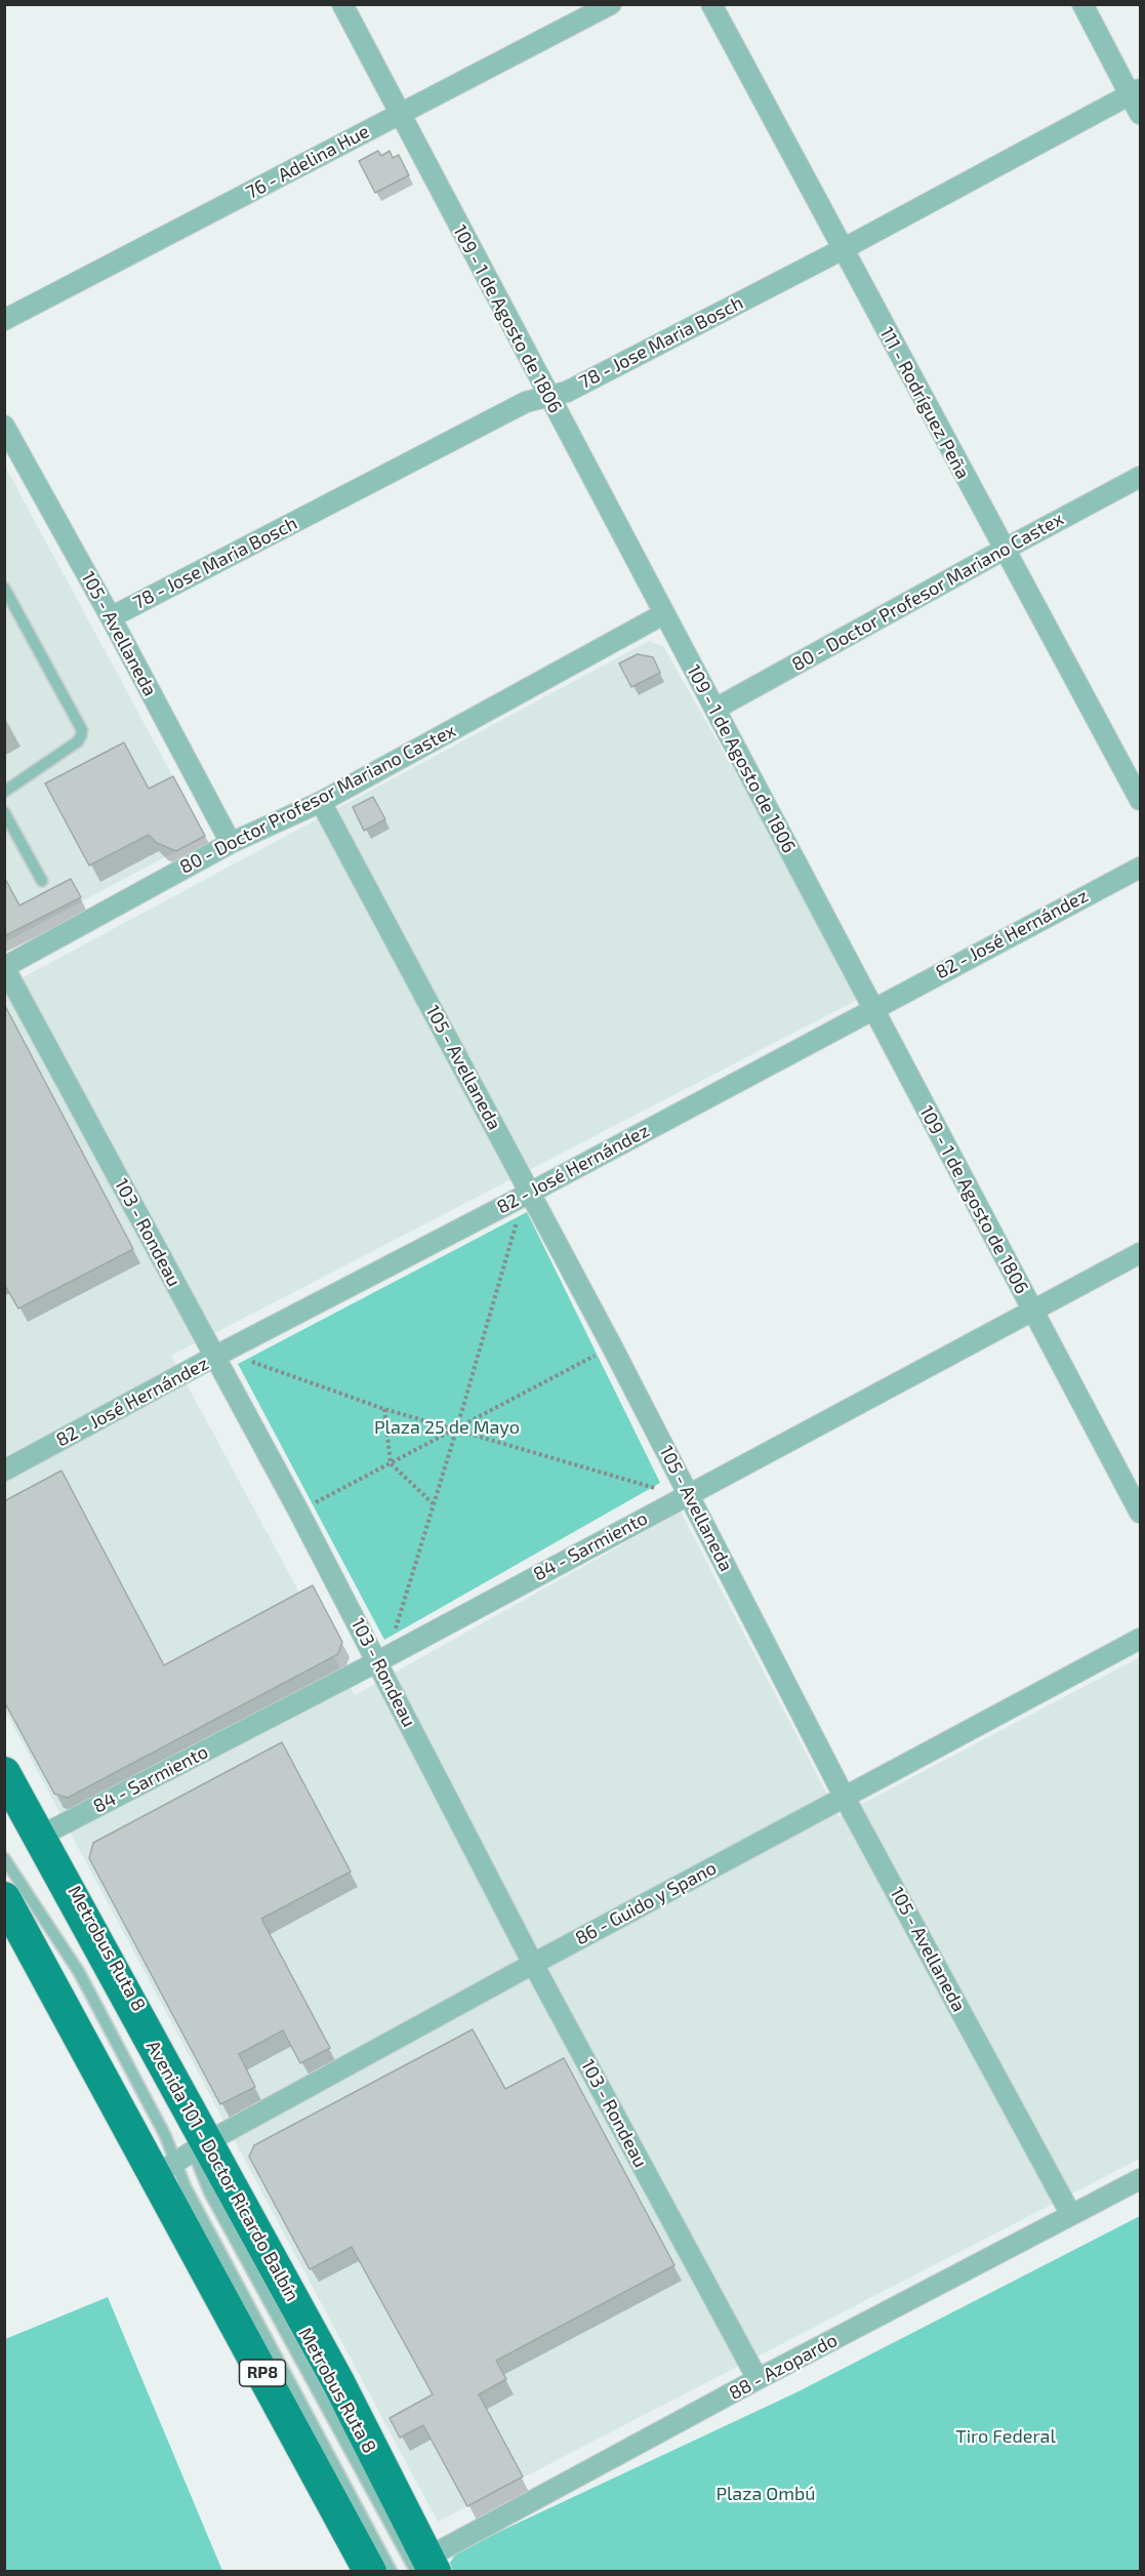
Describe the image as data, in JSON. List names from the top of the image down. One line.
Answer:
{"streets":{"main road":["Avenida 101 - Doctor Ricardo Balbín","RP8"],"street":["76 - Adelina Hue","109 - 1 de Agosto de 1806","78 - Jose Maria Bosch","111 - Rodríguez Peña","80 - Doctor Profesor Mariano Castex","105 - Avellaneda","82 - José Hernández","103 - Rondeau","84 - Sarmiento","86 - Guido y Spano","88 - Azopardo"],"lane":["Metrobus Ruta 8"]},"crossings":[["76 - Adelina Hue","109 - 1 de Agosto de 1806"],["109 - 1 de Agosto de 1806","78 - Jose Maria Bosch"],["109 - 1 de Agosto de 1806","80 - Doctor Profesor Mariano Castex"],["109 - 1 de Agosto de 1806","82 - José Hernández"],["109 - 1 de Agosto de 1806","84 - Sarmiento"],["78 - Jose Maria Bosch","111 - Rodríguez Peña"],["78 - Jose Maria Bosch","105 - Avellaneda"],["111 - Rodríguez Peña","80 - Doctor Profesor Mariano Castex"],["80 - Doctor Profesor Mariano Castex","105 - Avellaneda"],["80 - Doctor Profesor Mariano Castex","103 - Rondeau"],["105 - Avellaneda","82 - José Hernández"],["105 - Avellaneda","84 - Sarmiento"],["105 - Avellaneda","86 - Guido y Spano"],["105 - Avellaneda","88 - Azopardo"],["82 - José Hernández","103 - Rondeau"],["103 - Rondeau","84 - Sarmiento"],["103 - Rondeau","86 - Guido y Spano"],["103 - Rondeau","88 - Azopardo"],["84 - Sarmiento","Metrobus Ruta 8"],["84 - Sarmiento","Avenida 101 - Doctor Ricardo Balbín"],["86 - Guido y Spano","Metrobus Ruta 8"],["86 - Guido y Spano","Avenida 101 - Doctor Ricardo Balbín"],["86 - Guido y Spano","RP8"],["Metrobus Ruta 8","Avenida 101 - Doctor Ricardo Balbín"],["Metrobus Ruta 8","RP8"],["Avenida 101 - Doctor Ricardo Balbín","88 - Azopardo"]],"parks":["Plaza 25 de Mayo","Tiro Federal","Plaza Ombú"]}
